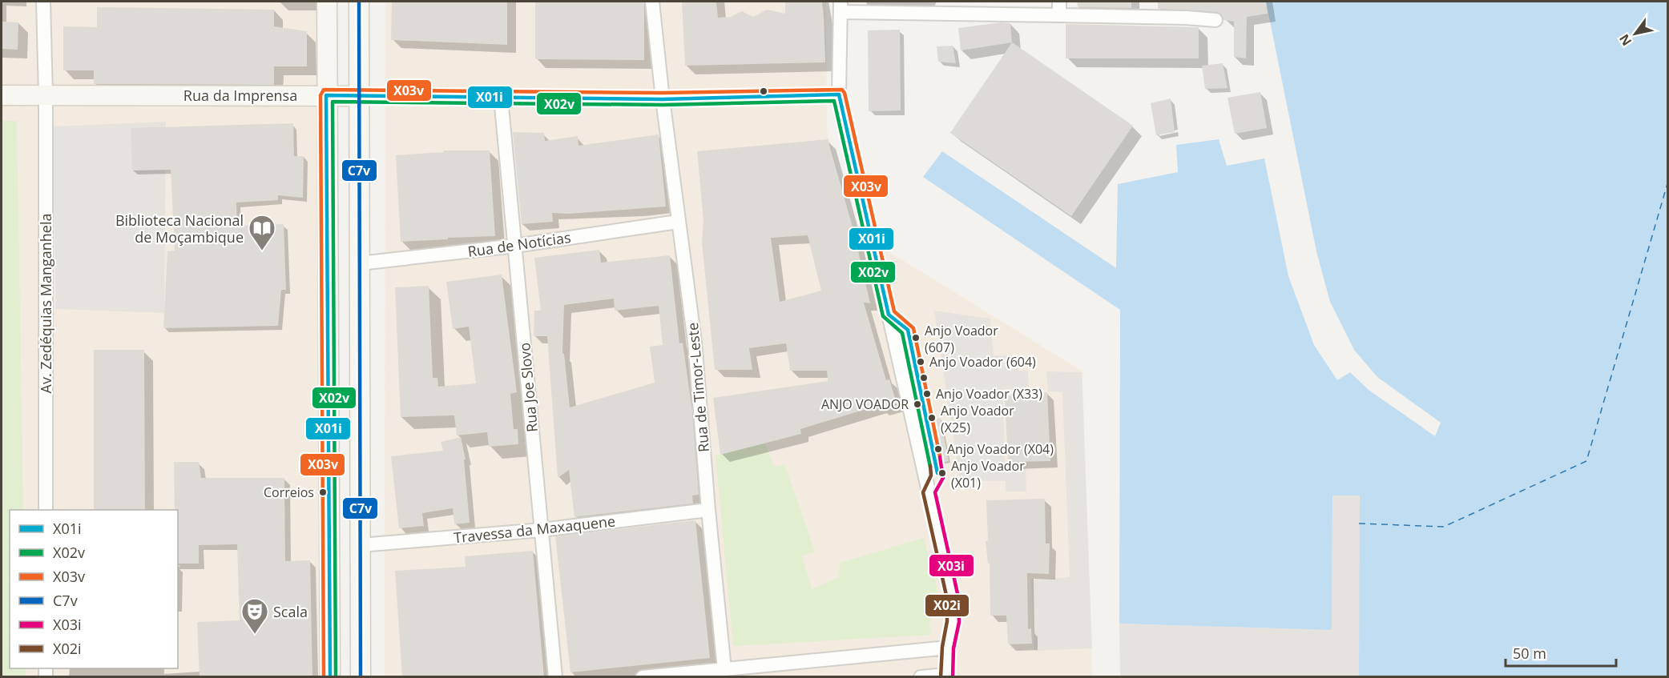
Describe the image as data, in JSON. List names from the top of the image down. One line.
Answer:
{"streets":{"main road":["Rua da Imprensa"],"street":["Rua de Notícias","Av. Zedéquias Manganhela","Rua Joe Slovo","Rua de Timor-Leste","Travessa da Maxaquene"]},"crossings":[["Rua da Imprensa","Av. Zedéquias Manganhela"],["Rua da Imprensa","Rua Joe Slovo"],["Rua da Imprensa","Rua de Timor-Leste"],["Rua de Notícias","Rua Joe Slovo"],["Rua de Notícias","Rua de Timor-Leste"],["Rua Joe Slovo","Travessa da Maxaquene"],["Rua de Timor-Leste","Travessa da Maxaquene"]],"places":{"library":["Biblioteca Nacional de Moçambique"],"other":["Anjo Voador (607)","Anjo Voador (604)","Anjo Voador (X33)","ANJO VOADOR","Anjo Voador (X25)","Anjo Voador (X04)","Anjo Voador (X01)","Correios"],"theatre":["Scala"]},"lines":["transit line C7v","transit line X03v","transit line X01i","transit line X02v","transit line X03i","transit line X02i"],"legend":["X01i","X02v","X03v","C7v","X03i","X02i"],"scale_bar":"50 m","north":"bottom left"}
